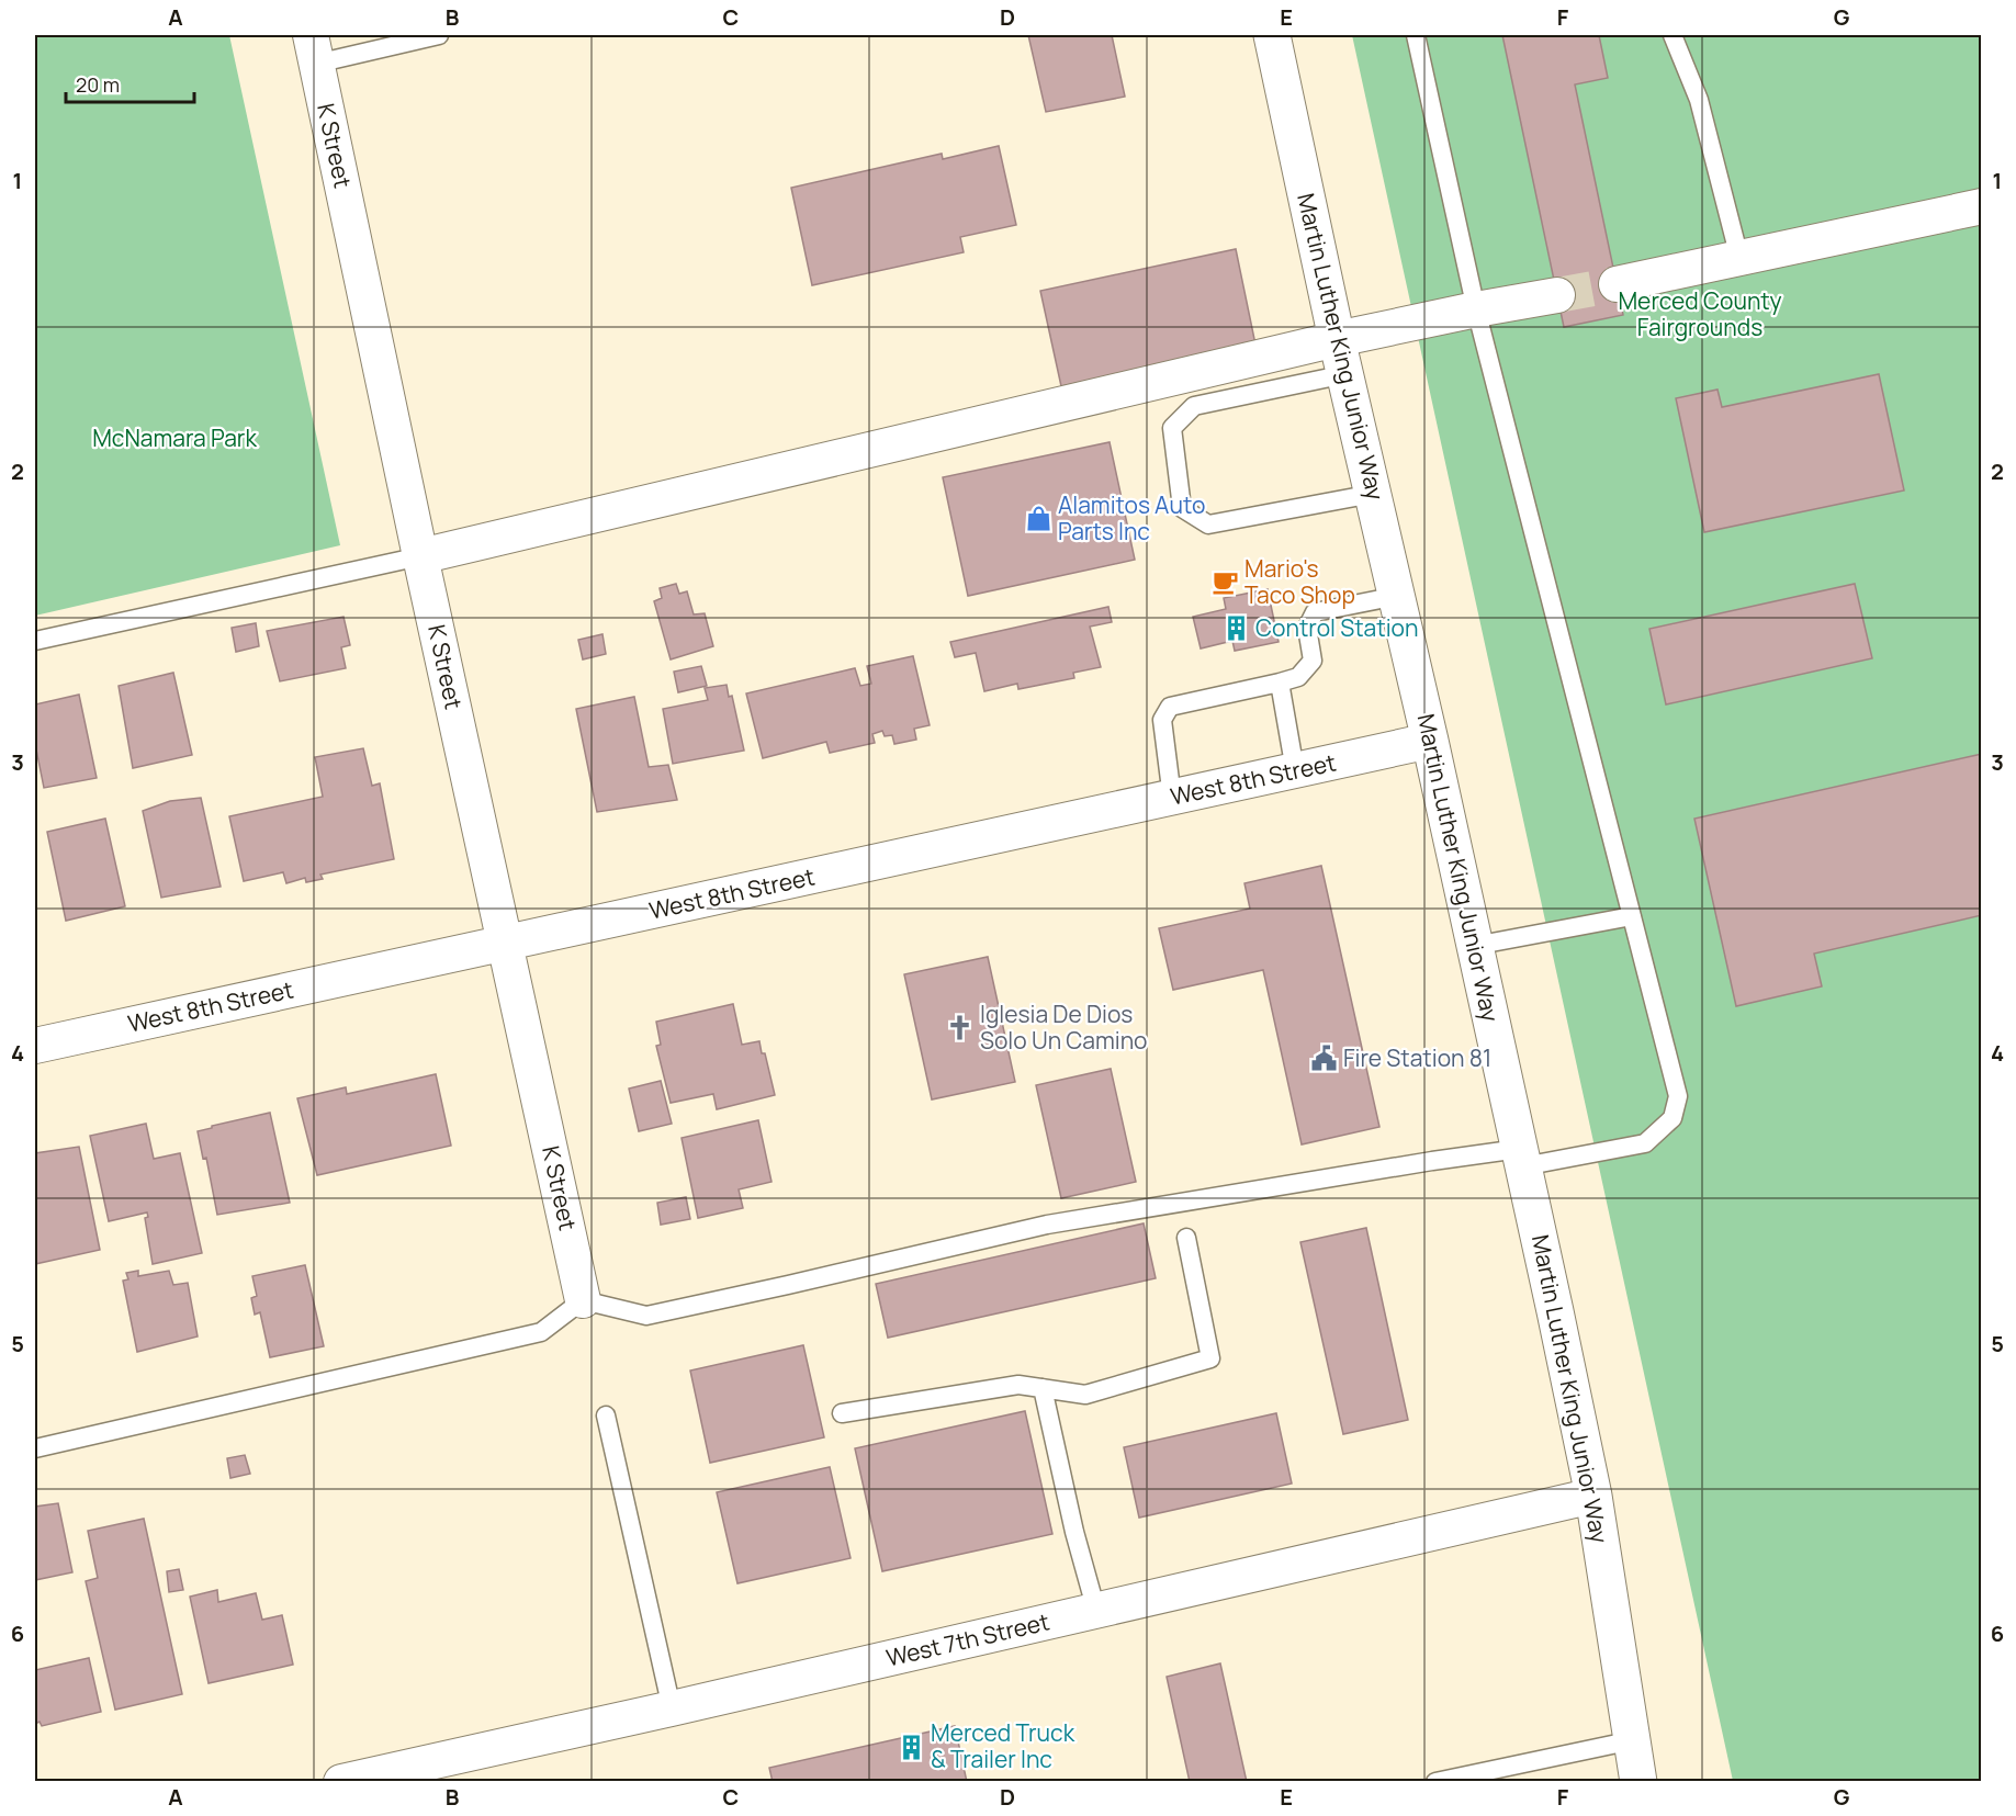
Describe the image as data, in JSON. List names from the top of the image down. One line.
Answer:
{"streets":{"highway":["Martin Luther King Junior Way"],"street":["K Street","West 8th Street","West 7th Street"]},"crossings":[["K Street","West 8th Street"],["Martin Luther King Junior Way","West 8th Street"],["Martin Luther King Junior Way","West 7th Street"]],"parks":["Merced County Fairgrounds","McNamara Park"],"places":{"shop":["Alamitos Auto Parts Inc"],"cafe":["Mario's Taco Shop"],"building":["Control Station","Merced Truck & Trailer Inc"],"church":["Iglesia De Dios Solo Un Camino"],"public building":["Fire Station 81"]},"scale_bar":"20 m","grid":{"columns":["A","B","C","D","E","F","G"],"rows":["1","2","3","4","5","6"]}}
